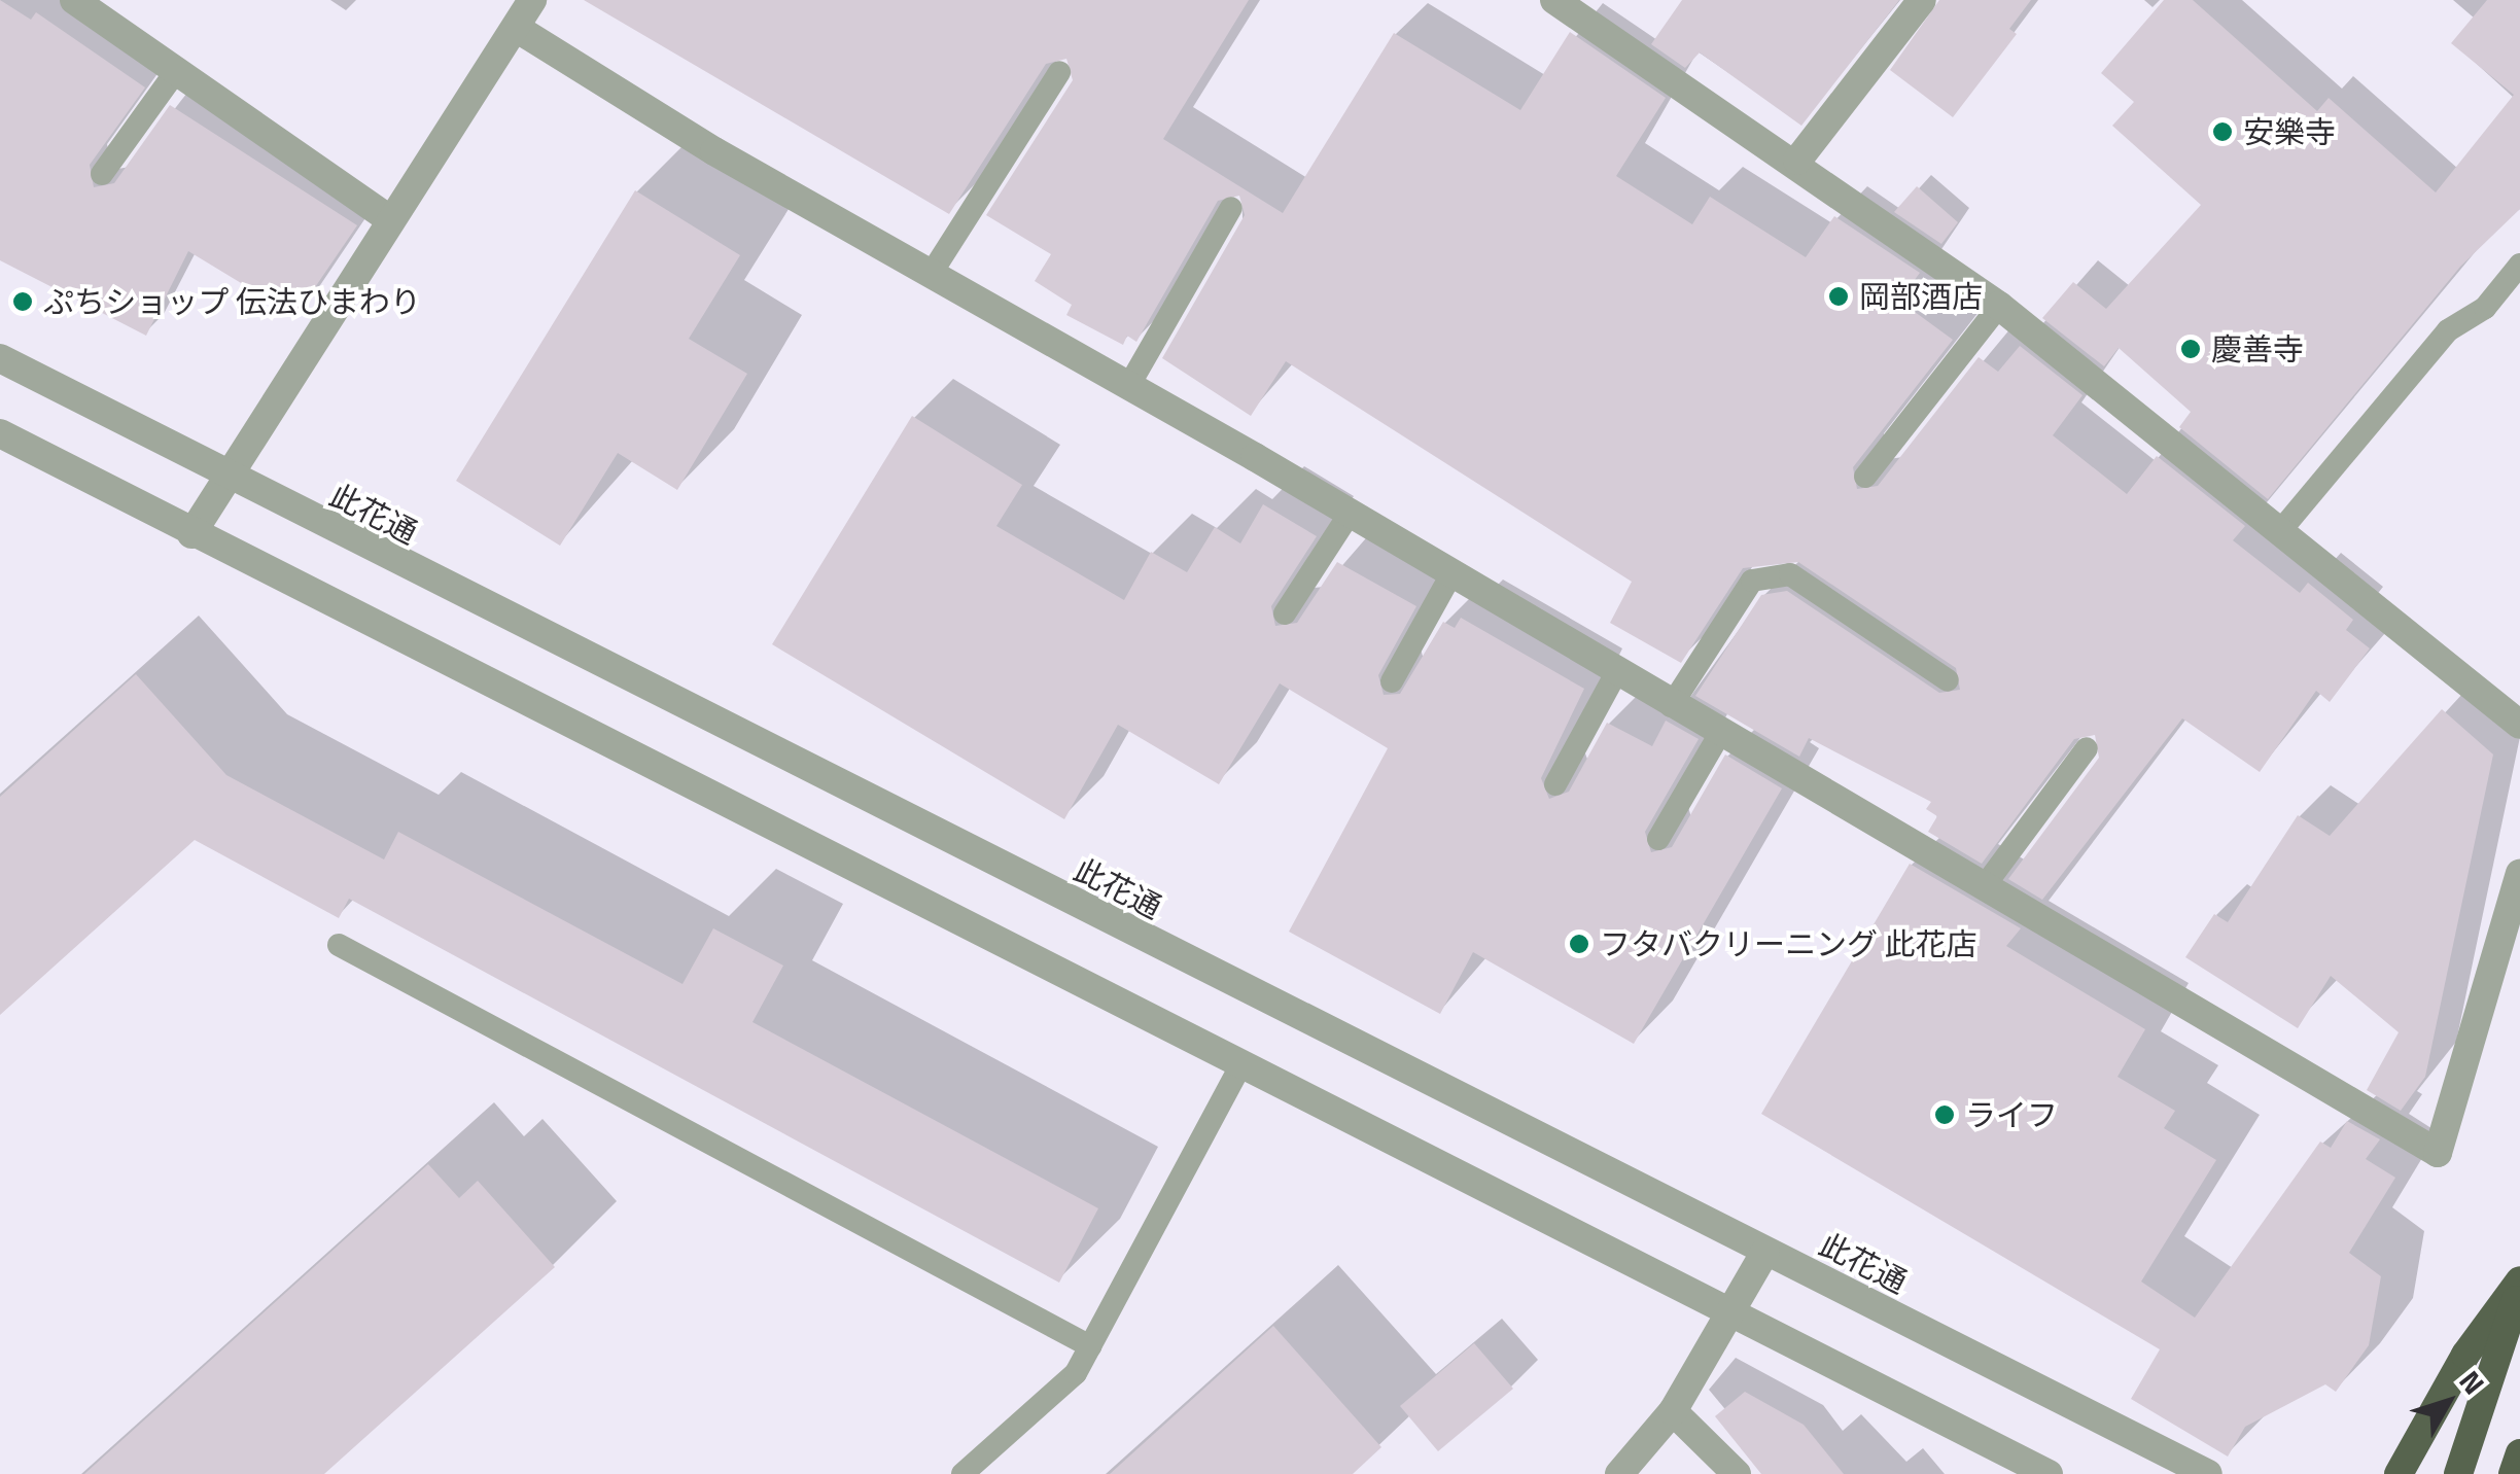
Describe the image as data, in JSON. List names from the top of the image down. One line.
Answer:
{"streets":{"street":["此花通"]},"places":["安樂寺","岡部酒店","ぷちショップ 伝法ひまわり","慶善寺","フタバクリーニング 此花店","ライフ"],"north":"top right"}
